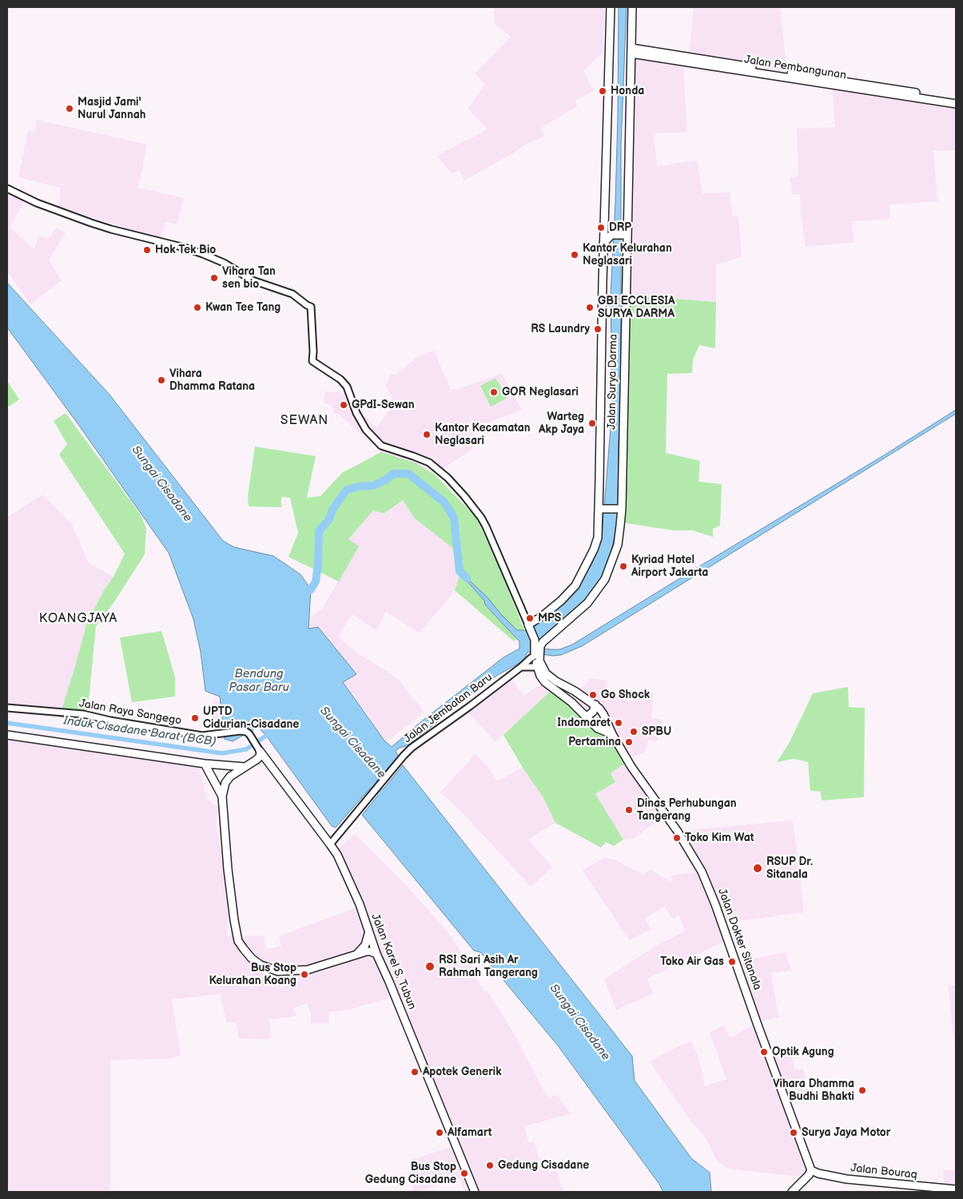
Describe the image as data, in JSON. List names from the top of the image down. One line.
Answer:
{"streets":{"main road":["Jalan Pembangunan","Jalan Surya Darma","Jalan Dokter Sitanala","Jalan Karel S. Tubun","Jalan Bouraq"],"street":["Jalan Jembatan Baru","Jalan Raya Sangego"]},"crossings":[["Jalan Pembangunan","Jalan Surya Darma"],["Jalan Surya Darma","Jalan Jembatan Baru"],["Jalan Surya Darma","Jalan Dokter Sitanala"],["Jalan Jembatan Baru","Jalan Dokter Sitanala"],["Jalan Jembatan Baru","Jalan Karel S. Tubun"],["Jalan Raya Sangego","Jalan Karel S. Tubun"],["Jalan Dokter Sitanala","Jalan Bouraq"]],"districts":["SEWAN","KOANGJAYA"],"water":["Sungai Cisadane","Bendung Pasar Baru","Induk Cisadane Barat (BCB)"],"places":["Honda","Masjid Jami' Nurul Jannah","DRP","Hok Tek Bio","Kantor Kelurahan Neglasari","Vihara Tan sen bio","Kwan Tee Tang","GBI ECCLESIA SURYA DARMA","RS Laundry","Vihara Dhamma Ratana","GOR Neglasari","GPdI-Sewan","Warteg Akp Jaya","Kantor Kecamatan Neglasari","Kyriad Hotel Airport Jakarta","MPS","Go Shock","UPTD Cidurian-Cisadane","Indomaret","SPBU","Pertamina","Dinas Perhubungan Tangerang","Toko Kim Wat","RSUP Dr. Sitanala","Toko Air Gas","RSI Sari Asih Ar Rahmah Tangerang","Bus Stop Kelurahan Koang","Optik Agung","Apotek Generik","Vihara Dhamma Budhi Bhakti","Alfamart","Surya Jaya Motor","Gedung Cisadane","Bus Stop Gedung Cisadane"]}
